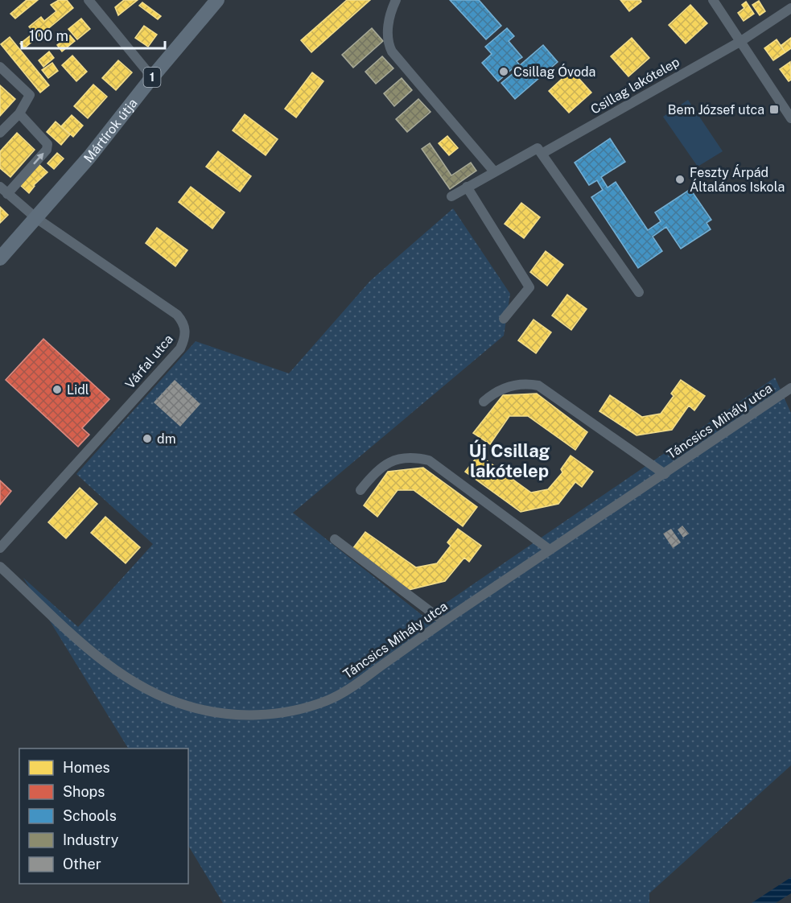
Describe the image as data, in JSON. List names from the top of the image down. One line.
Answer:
{"streets":{"main road":["1","Mártírok útja"],"street":["Csillag lakótelep","Várfal utca","Táncsics Mihály utca"]},"crossings":[["Mártírok útja","Várfal utca"]],"districts":["Új Csillag lakótelep"],"places":{"other":["Csillag Óvoda","Feszty Árpád Általános Iskola","Lidl","dm"],"transit":["Bem József utca"]},"legend":["Homes","Shops","Schools","Industry","Other"],"scale_bar":"100 m"}
